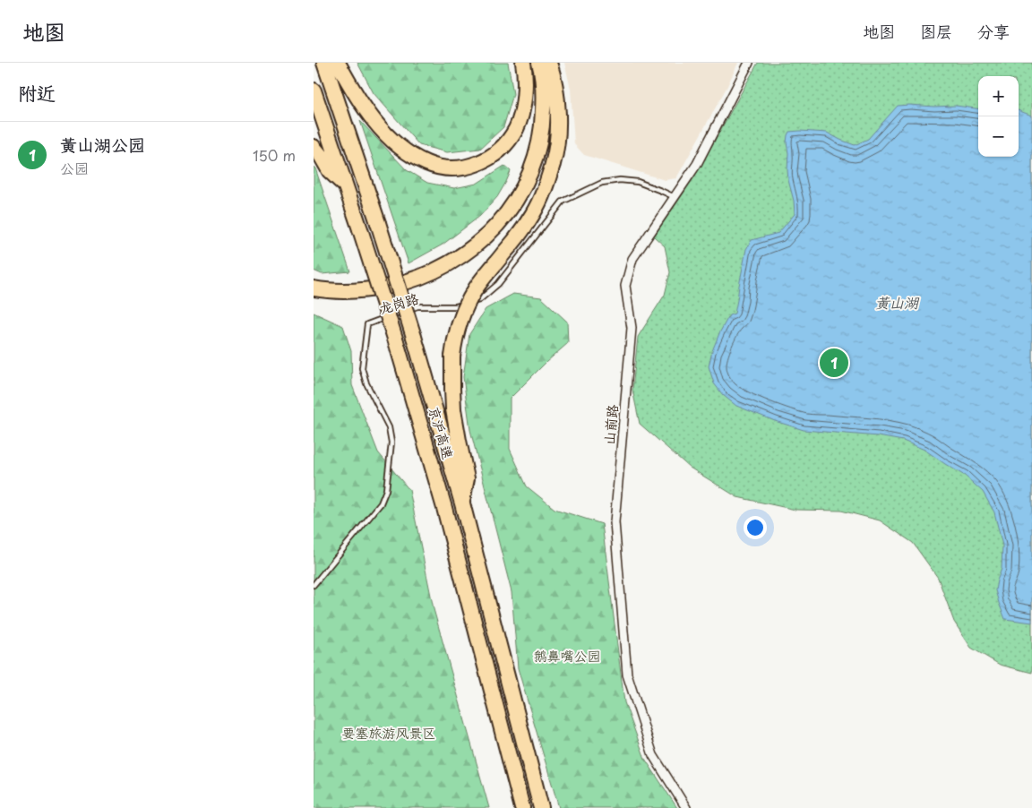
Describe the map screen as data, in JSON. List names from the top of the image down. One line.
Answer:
{"streets":{"highway":["京沪高速"],"street":["山前路"],"lane":["龙岗路"]},"crossings":[["龙岗路","山前路"]],"water":["黄山湖"],"parks":["鹅鼻嘴公园","要塞旅游风景区"],"page":{"header":"地图","nav":["地图","图层","分享"],"heading":"附近","map_buttons":["+","−"],"list":[{"mark":"1","name":"黄山湖公园","note":"公园","value":"150 m"}],"pins":"1"}}
